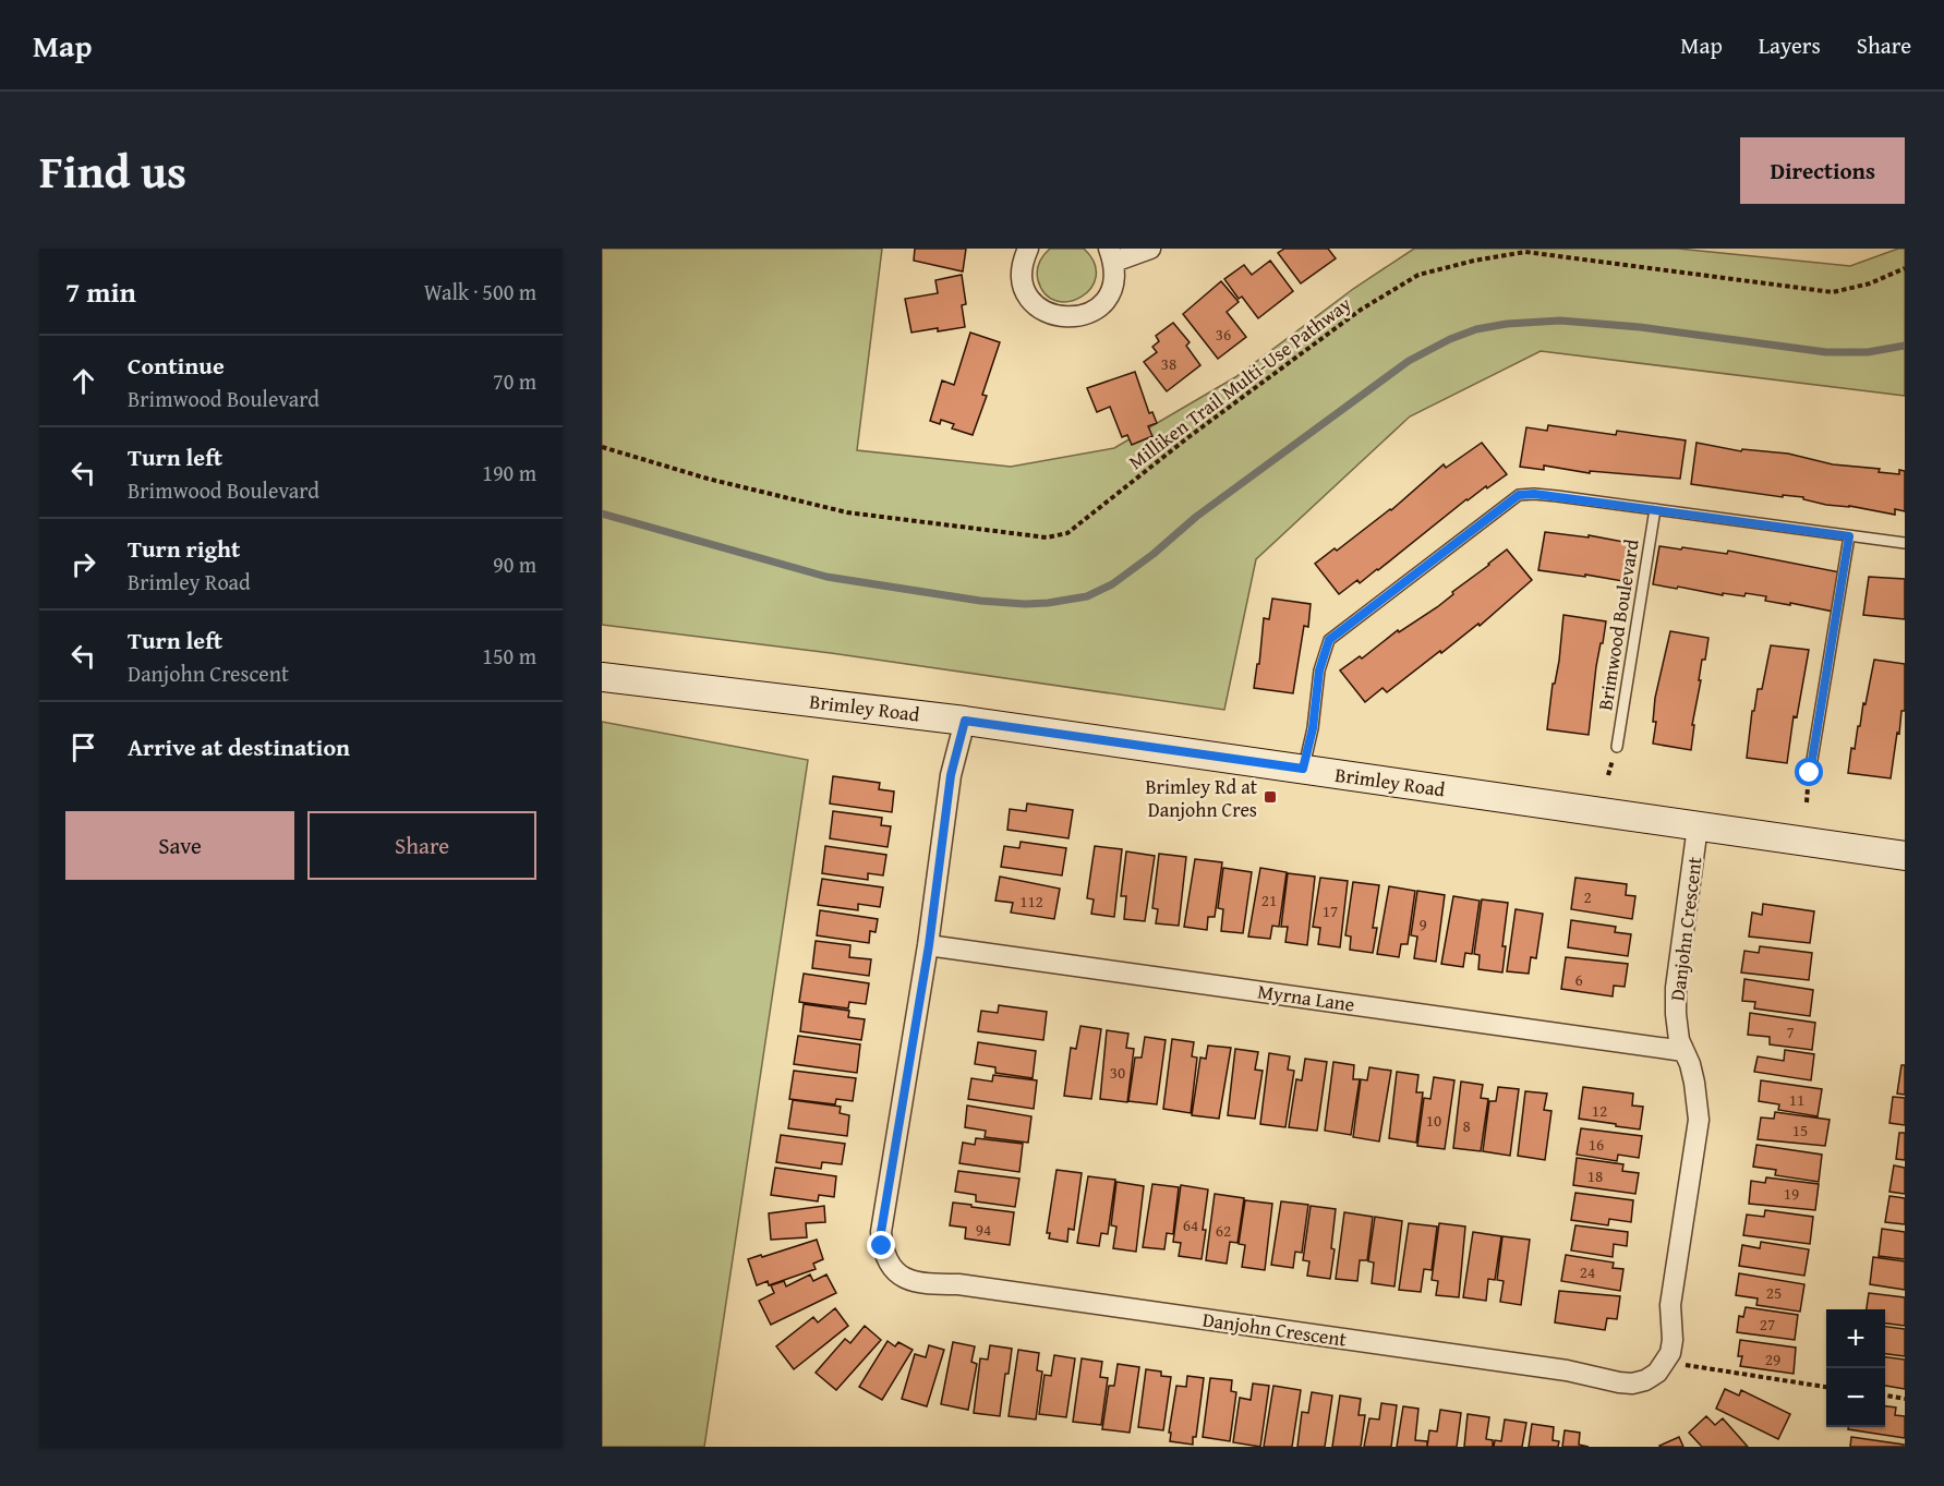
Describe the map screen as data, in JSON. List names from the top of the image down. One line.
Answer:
{"streets":{"main road":["Brimley Road"],"street":["Danjohn Crescent","Myrna Lane"],"lane":["Brimwood Boulevard"],"path":["Milliken Trail Multi-Use Pathway"]},"crossings":[["Brimley Road","Danjohn Crescent"],["Danjohn Crescent","Myrna Lane"]],"places":{"transit":["Brimley Rd at Danjohn Cres"]},"house_numbers":["36","38","2","21","112","17","9","6","7","30","11","12","10","8","15","16","18","19","64","94","62","24","25","27","29"],"page":{"header":"Map","nav":["Map","Layers","Share"],"title":"Find us","buttons":["Directions",["Save","Share"]],"heading":["7 min","Walk · 500 m"],"list":[["Continue","Brimwood Boulevard","70 m"],["Turn left","Brimwood Boulevard","190 m"],["Turn right","Brimley Road","90 m"],["Turn left","Danjohn Crescent","150 m"],"Arrive at destination"],"map_buttons":["+","−"]}}
